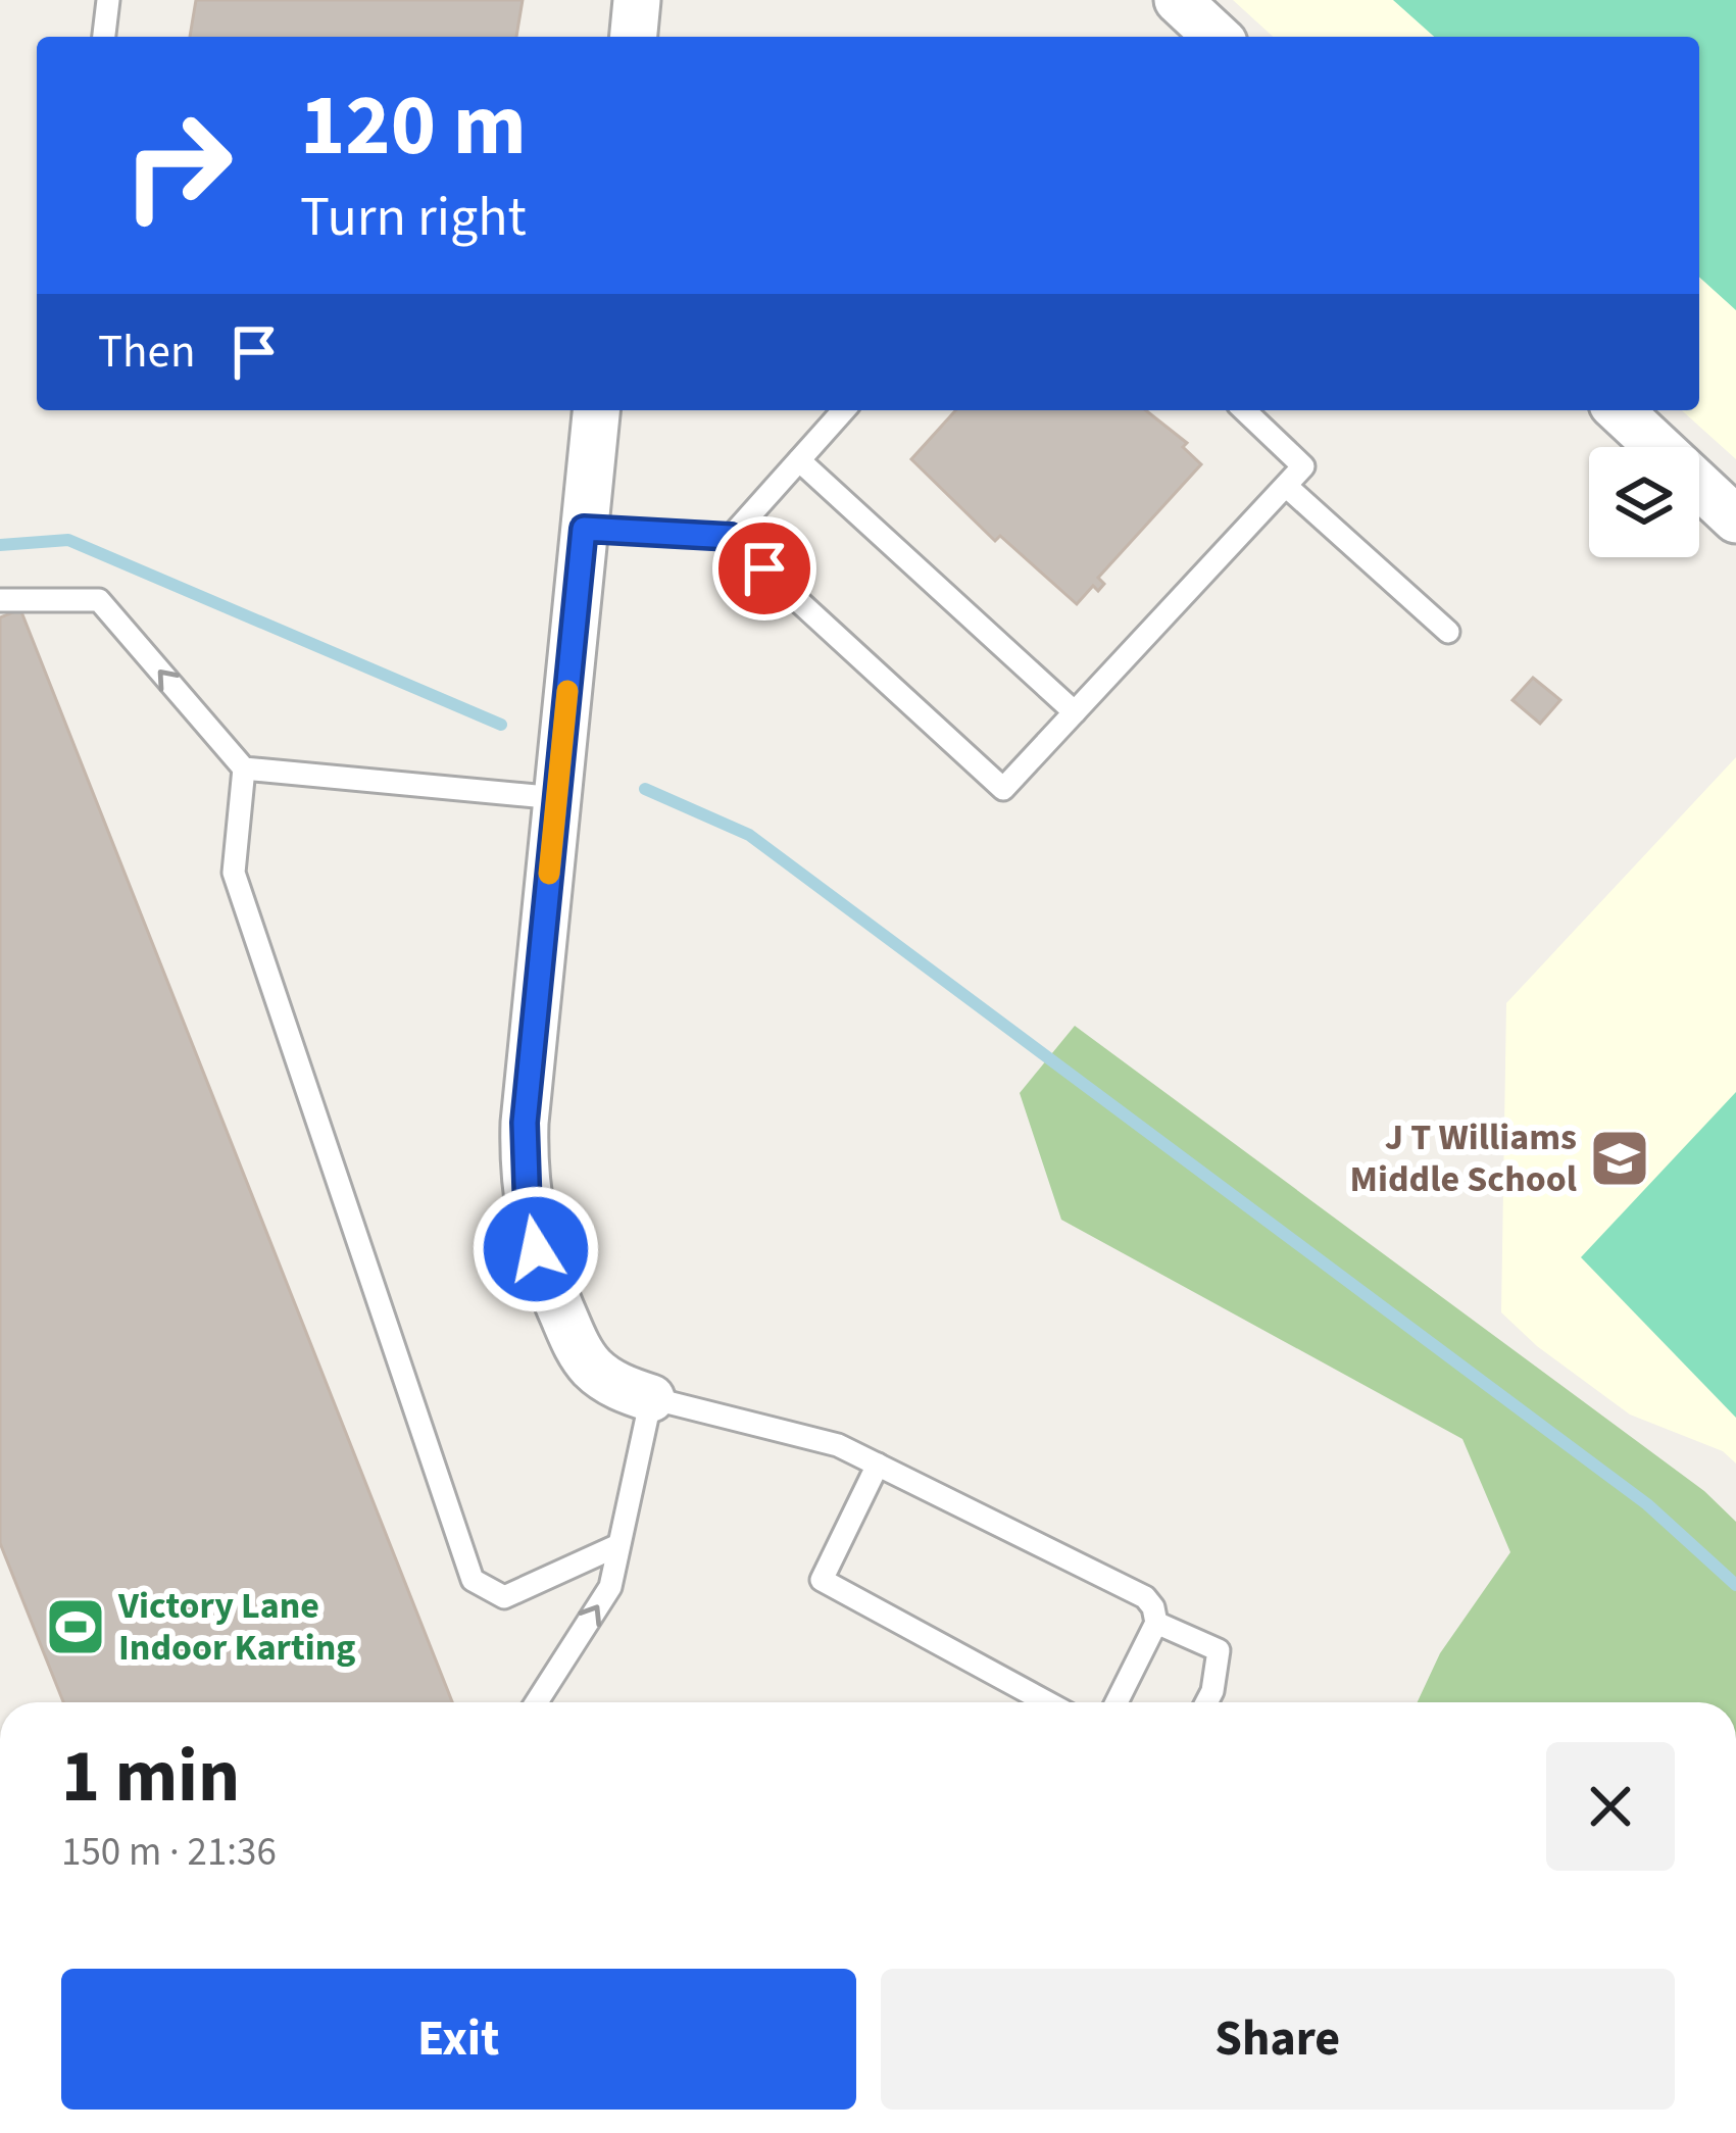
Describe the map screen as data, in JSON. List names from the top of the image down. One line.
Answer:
{"places":{"school or university":["J T Williams Middle School"],"sports":["Victory Lane Indoor Karting"]},"page":{"turn":["120 m","Turn right"],"then":"Then","heading":["1 min","150 m · 21:36"],"buttons":["Exit","Share"]}}
